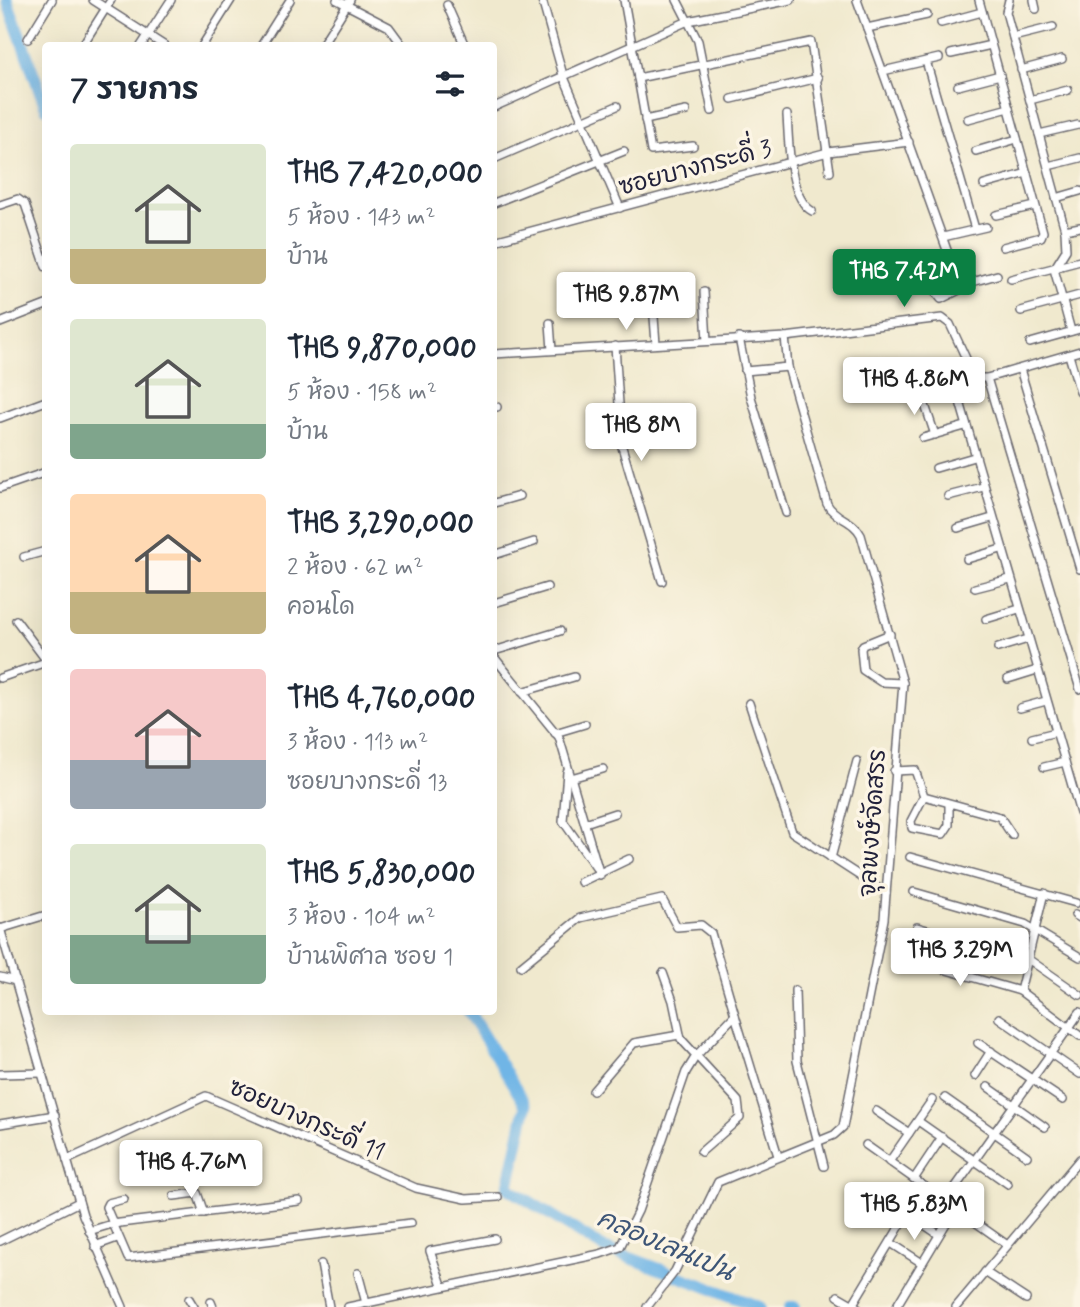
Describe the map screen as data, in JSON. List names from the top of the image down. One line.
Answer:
{"streets":{"street":["ซอยบางกระดี่ 3","จุลพงษ์จัดสรร","ซอยบางกระดี่ 11"]},"water":["คลองเลนเปน"],"page":{"heading":"7 รายการ","list":[{"name":"THB 7,420,000","note":"5 ห้อง · 143 m² · บ้าน"},{"name":"THB 9,870,000","note":"5 ห้อง · 158 m² · บ้าน"},{"name":"THB 3,290,000","note":"2 ห้อง · 62 m² · คอนโด"},{"name":"THB 4,760,000","note":"3 ห้อง · 113 m² · ซอยบางกระดี่ 13"},{"name":"THB 5,830,000","note":"3 ห้อง · 104 m² · บ้านพิศาล ซอย 1"}],"price":["THB 7.42M","THB 9.87M","THB 4.86M","THB 8M","THB 3.29M","THB 4.76M","THB 5.83M"]}}
